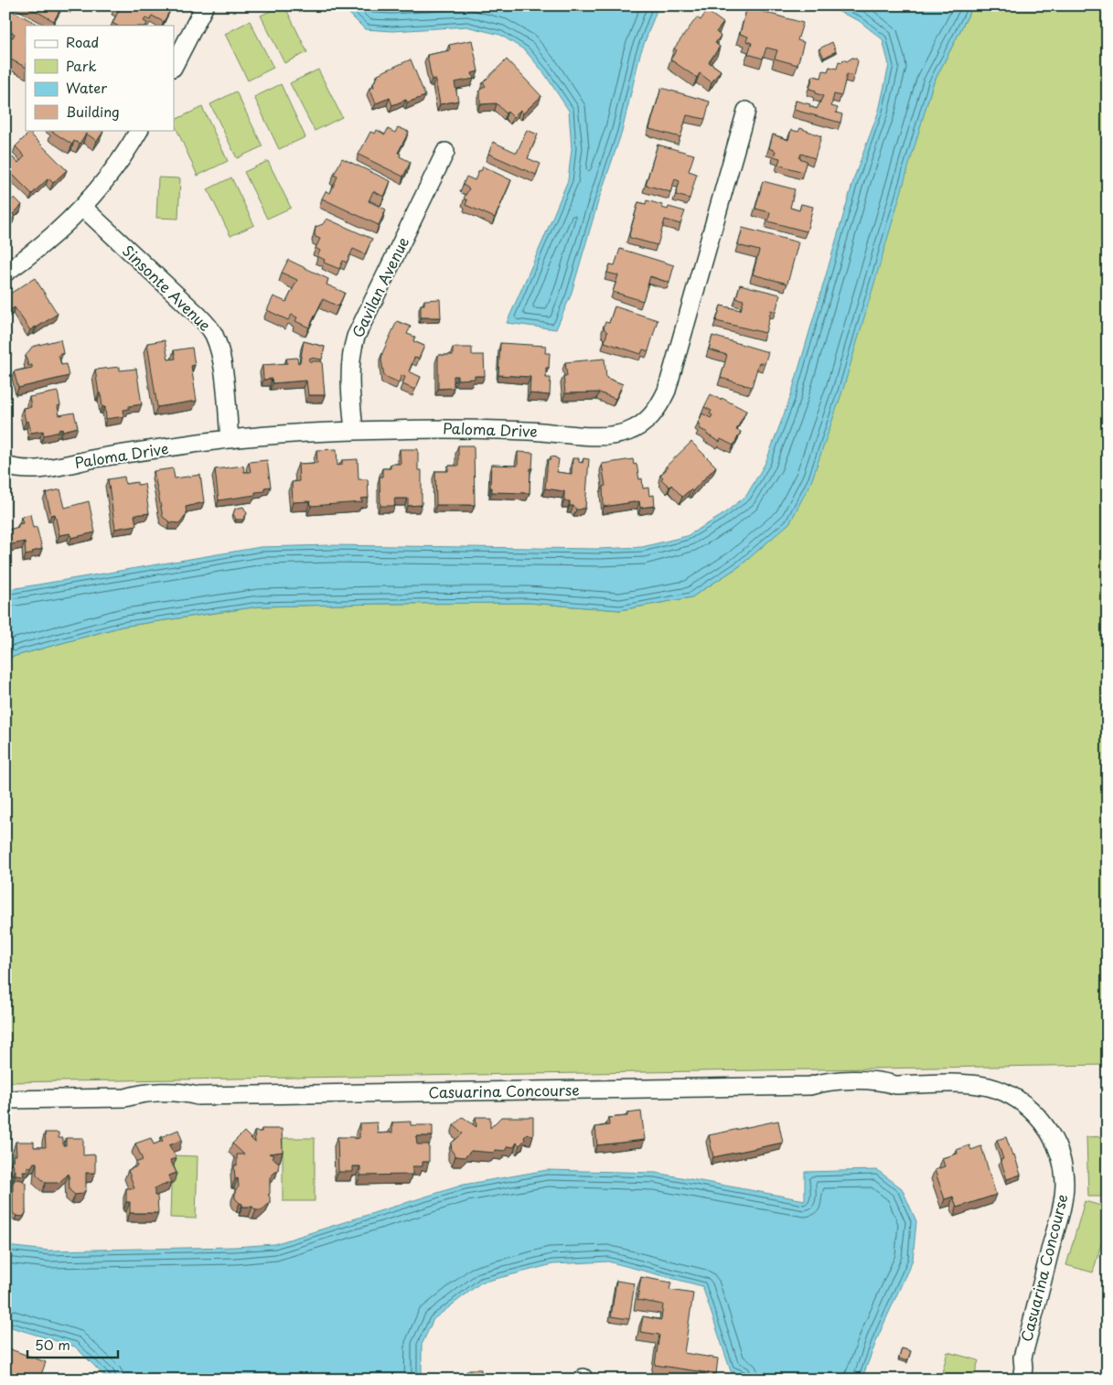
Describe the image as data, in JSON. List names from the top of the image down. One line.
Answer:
{"streets":{"street":["Gavilan Avenue","Sinsonte Avenue","Paloma Drive","Casuarina Concourse"]},"crossings":[["Gavilan Avenue","Paloma Drive"],["Sinsonte Avenue","Paloma Drive"]],"legend":["Road","Park","Water","Building"],"scale_bar":"50 m"}
